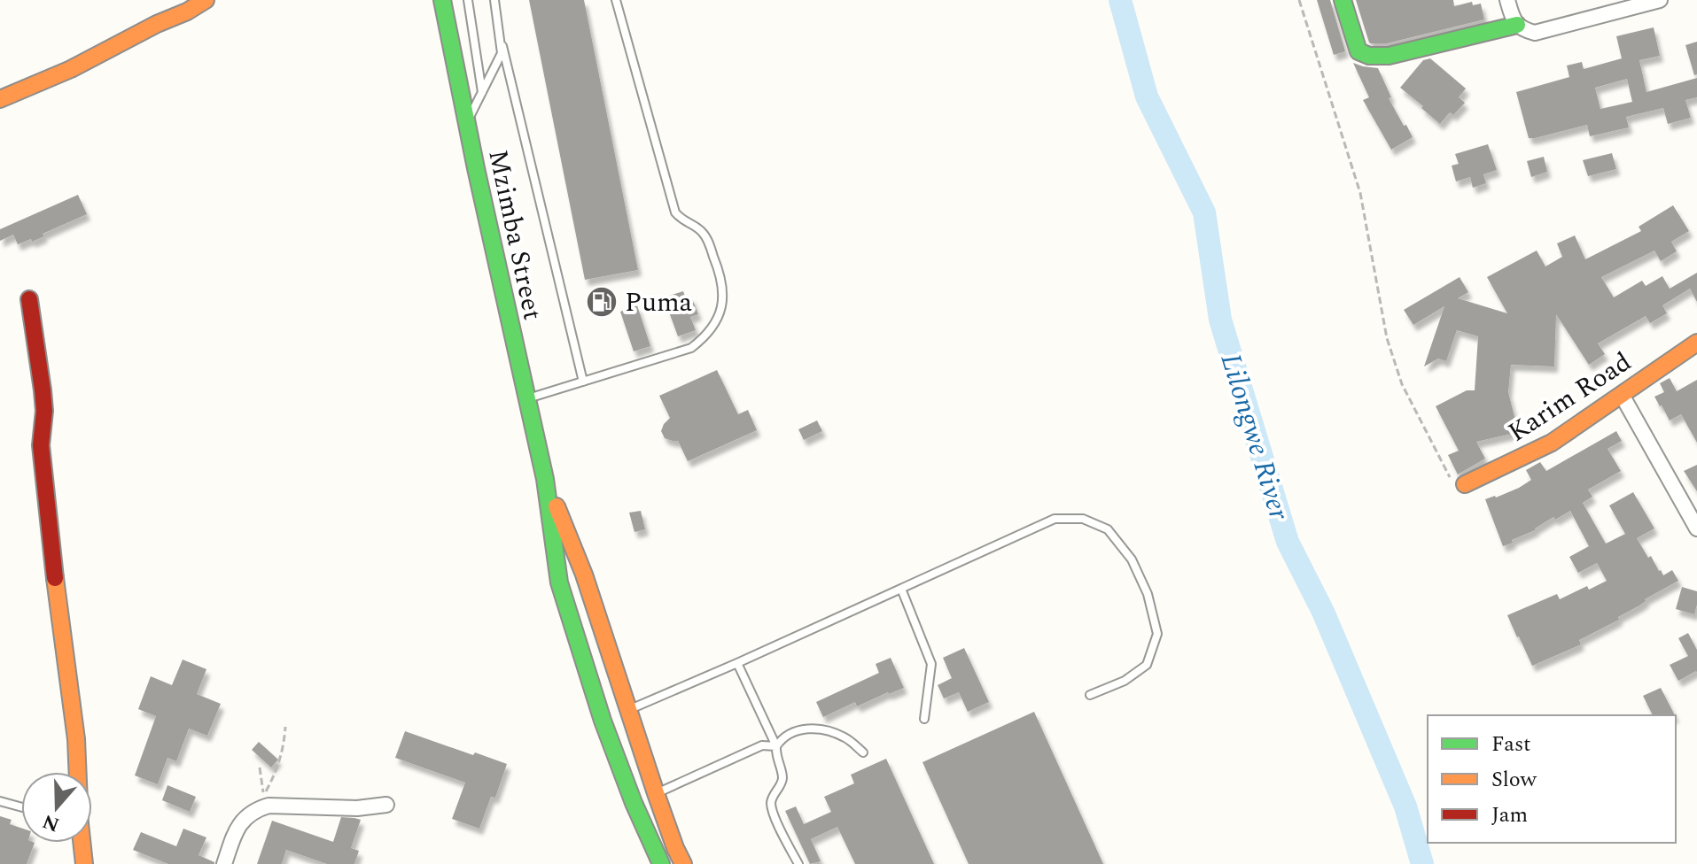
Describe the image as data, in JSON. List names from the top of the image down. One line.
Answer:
{"streets":{"street":["Mzimba Street","Karim Road"]},"water":["Lilongwe River"],"places":{"fuel station":["Puma"]},"legend":["Fast","Slow","Jam"],"north":"bottom"}
